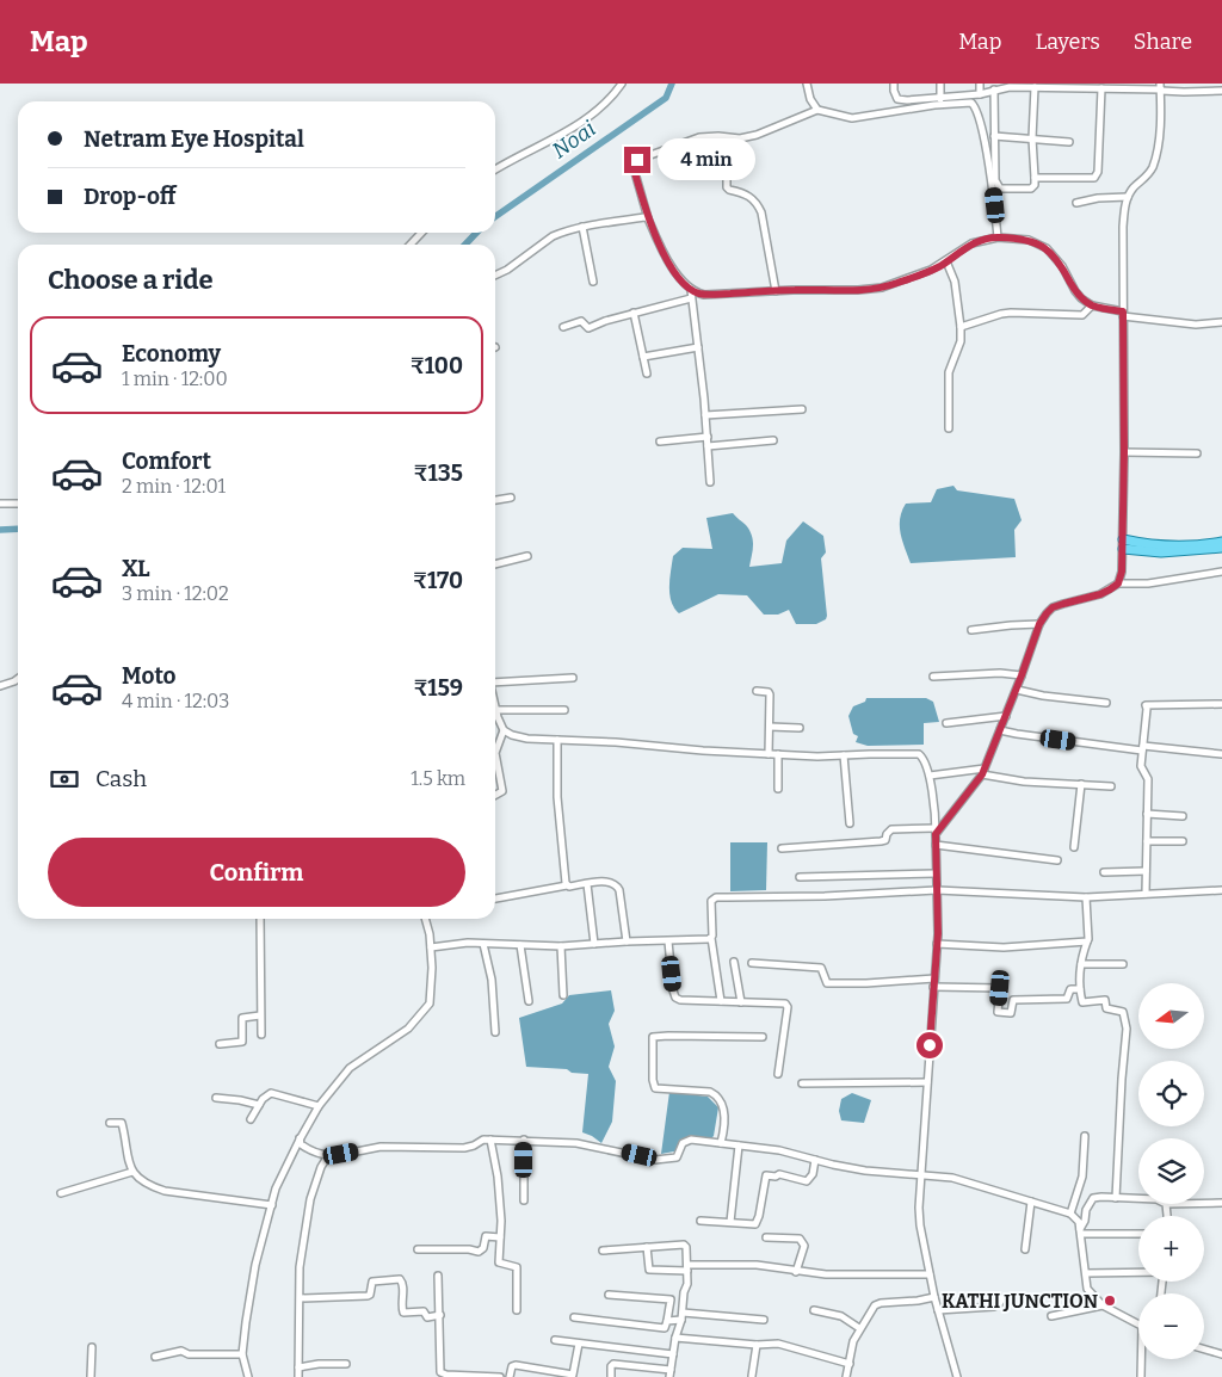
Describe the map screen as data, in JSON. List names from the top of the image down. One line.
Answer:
{"water":["Noai"],"places":["KATHI JUNCTION"],"north":"left","page":{"header":"Map","nav":["Map","Layers","Share"],"banner":["Netram Eye Hospital","Drop-off"],"bubble":"4 min","heading":"Choose a ride","list":[{"name":"Economy","note":"1 min · 12:00","value":"₹100"},{"name":"Comfort","note":"2 min · 12:01","value":"₹135"},{"name":"XL","note":"3 min · 12:02","value":"₹170"},{"name":"Moto","note":"4 min · 12:03","value":"₹159"}],"pay":["Cash","1.5 km"],"buttons":"Confirm","map_buttons":["+","−"]}}
